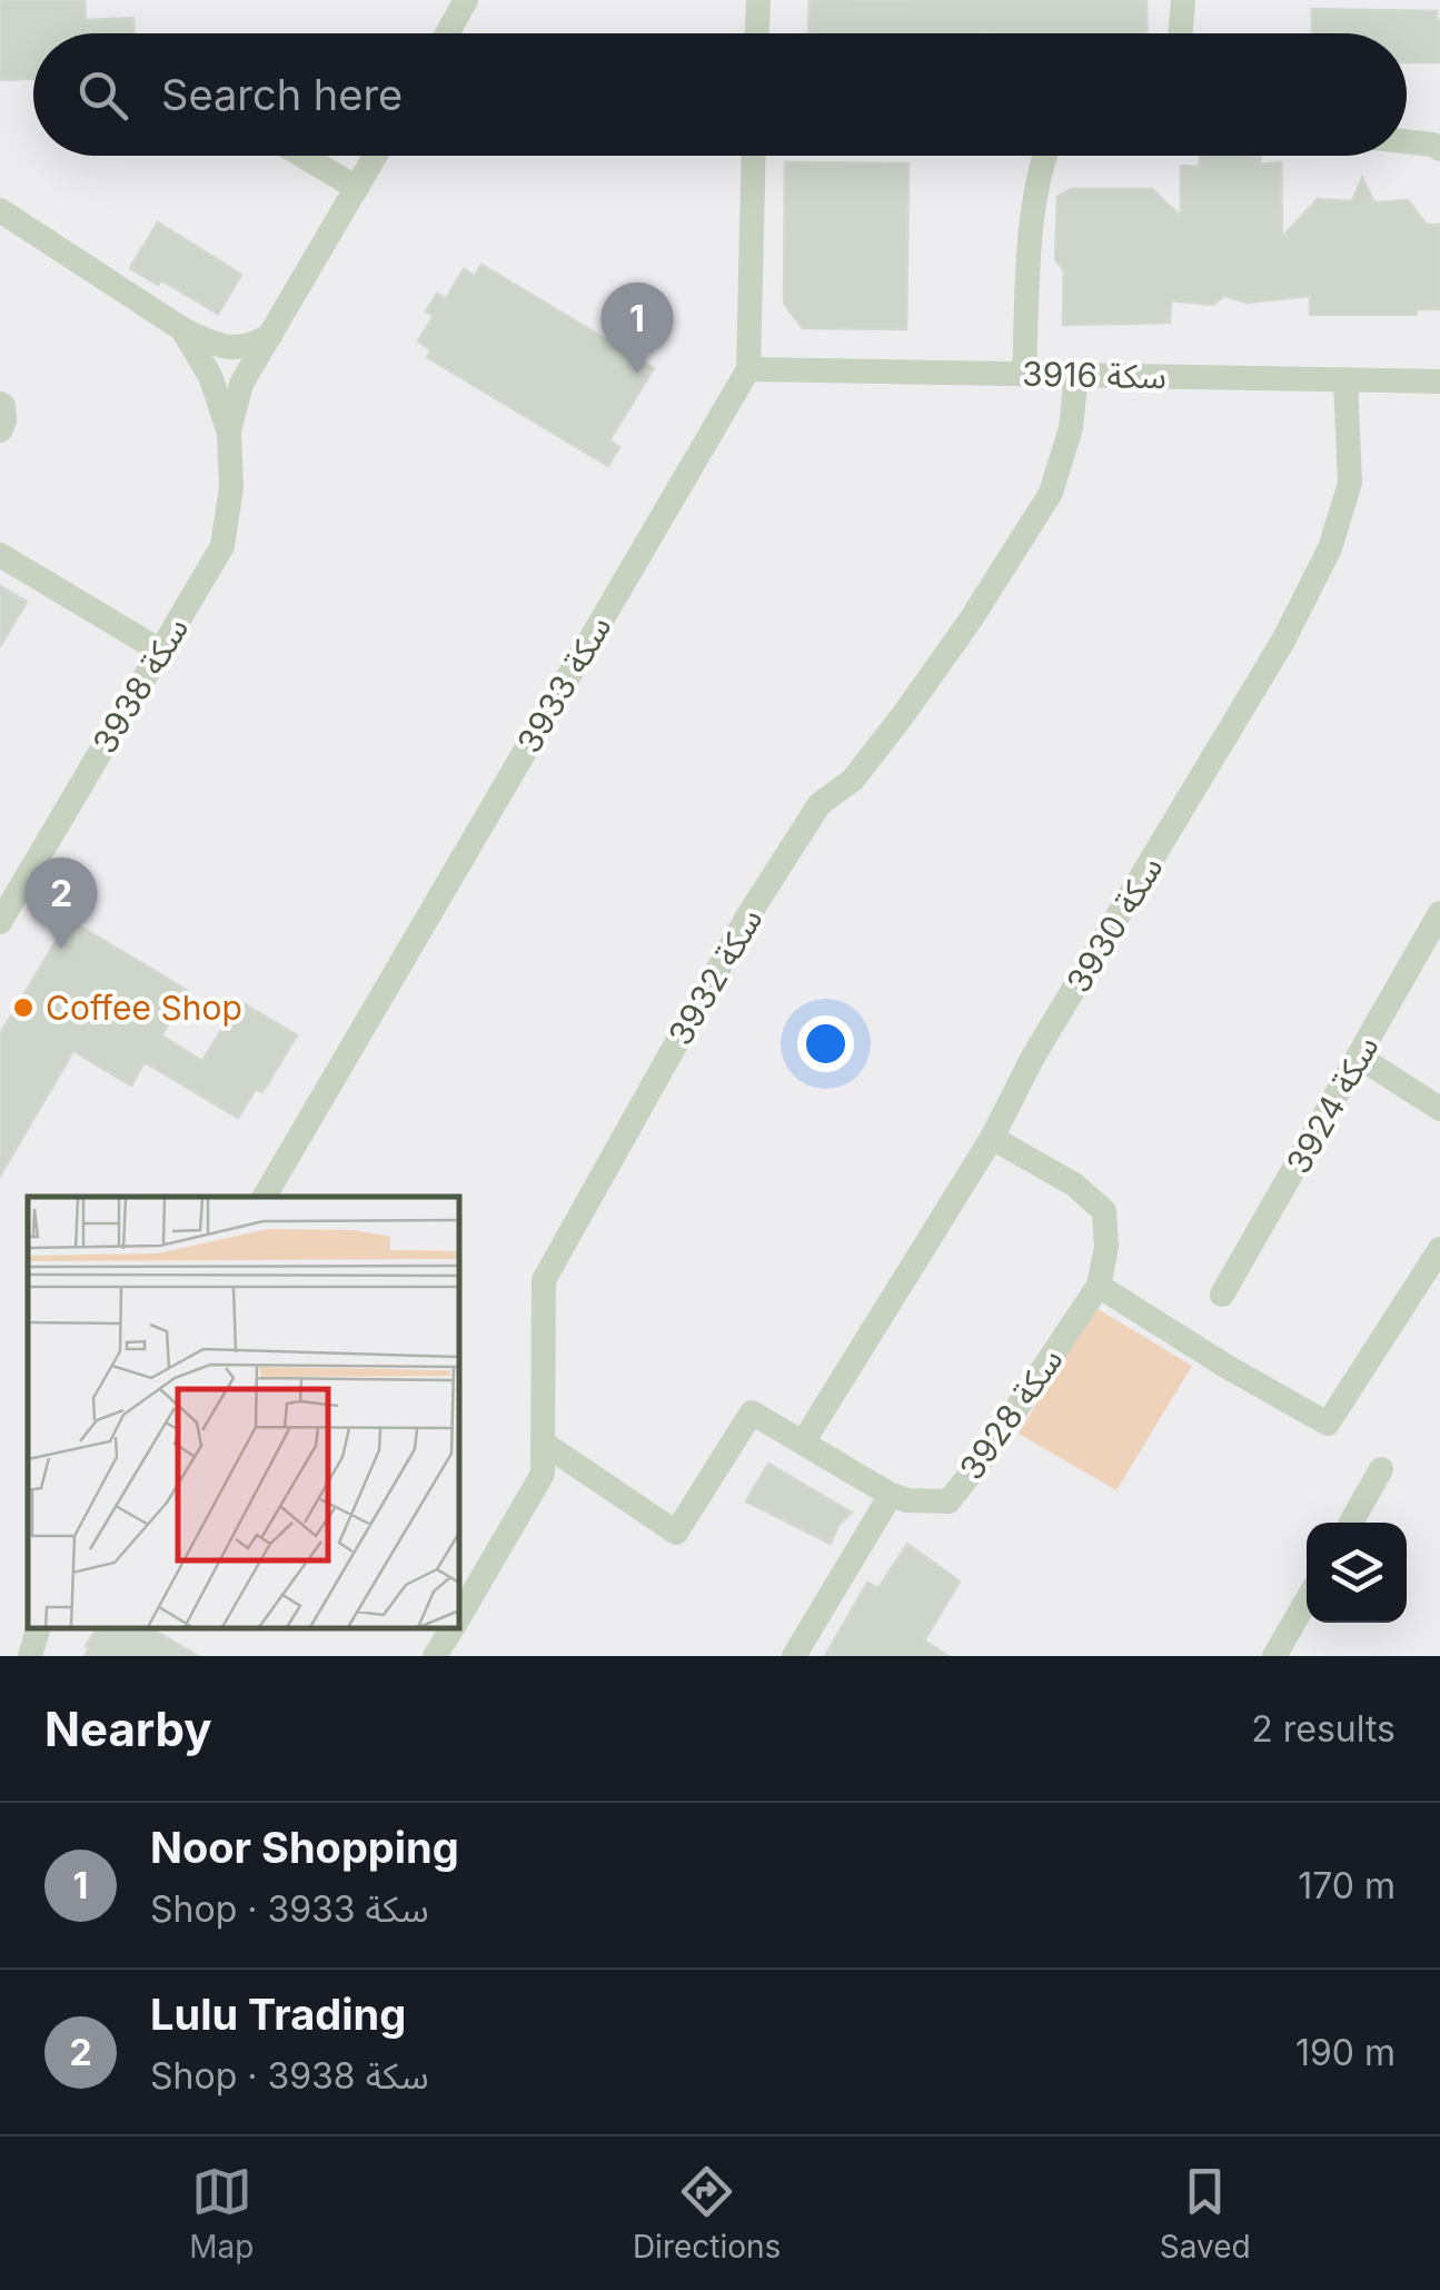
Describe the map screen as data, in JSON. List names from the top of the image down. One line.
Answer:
{"streets":{"street":["سكة 3916","سكة 3933","سكة 3938","سكة 3930","سكة 3932","سكة 3924","سكة 3928"]},"crossings":[["سكة 3916","سكة 3933"],["سكة 3916","سكة 3930"],["سكة 3916","سكة 3932"]],"places":["Coffee Shop"],"page":{"search":"Search here","pins":["1","2"],"heading":["Nearby","2 results"],"list":[{"mark":"1","name":"Noor Shopping","note":"Shop · سكة 3933","value":"170 m"},{"mark":"2","name":"Lulu Trading","note":"Shop · سكة 3938","value":"190 m"}],"nav":["Map","Directions","Saved"]}}
